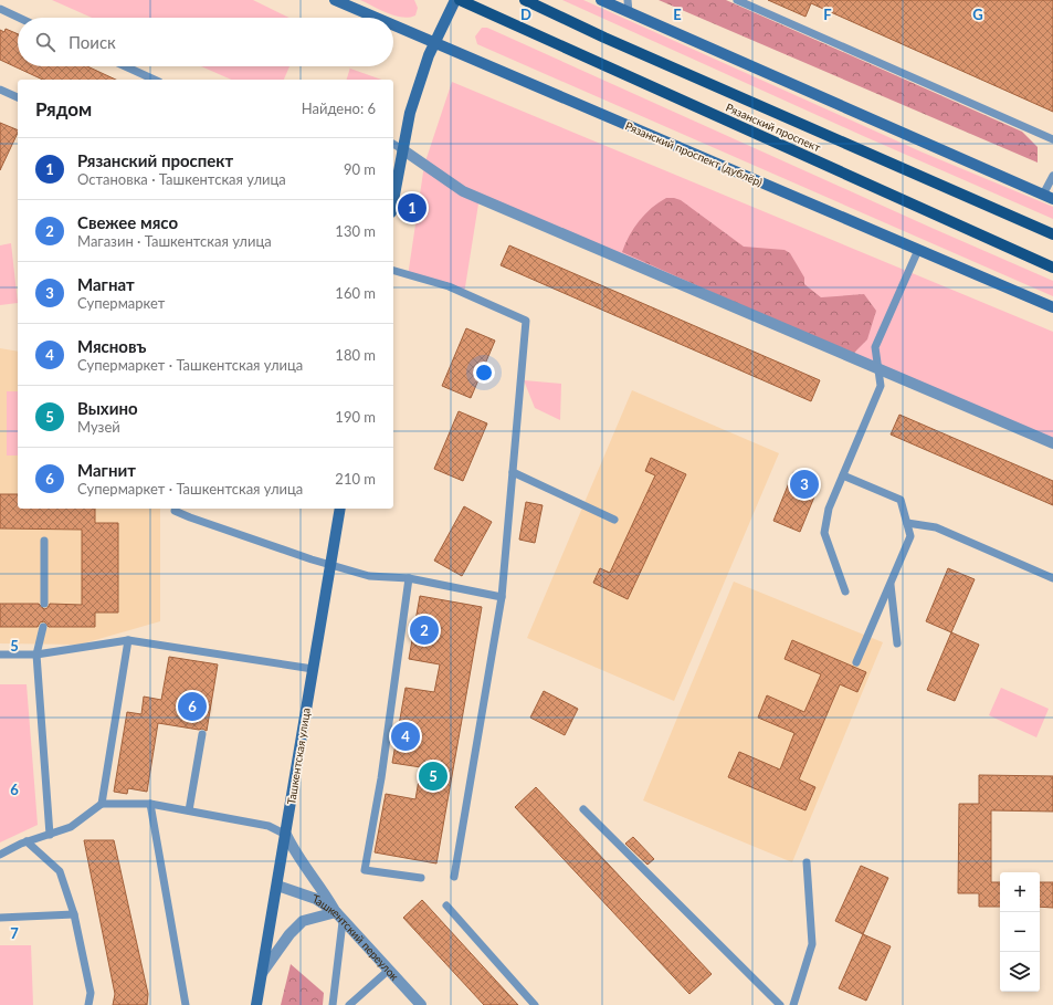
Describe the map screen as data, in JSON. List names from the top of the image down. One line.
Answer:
{"streets":{"main road":["Рязанский проспект","Рязанский проспект (дублёр)","Ташкентская улица"],"street":["Ташкентский переулок"]},"crossings":[["Ташкентская улица","Ташкентский переулок"]],"page":{"search":"Поиск","heading":["Рядом","Найдено: 6"],"list":[{"mark":"1","name":"Рязанский проспект","note":"Остановка · Ташкентская улица","value":"90 m"},{"mark":"2","name":"Свежее мясо","note":"Магазин · Ташкентская улица","value":"130 m"},{"mark":"3","name":"Магнат","note":"Супермаркет","value":"160 m"},{"mark":"4","name":"Мясновъ","note":"Супермаркет · Ташкентская улица","value":"180 m"},{"mark":"5","name":"Выхино","note":"Музей","value":"190 m"},{"mark":"6","name":"Магнит","note":"Супермаркет · Ташкентская улица","value":"210 m"}],"pins":["1","3","2","6","4","5"],"map_buttons":["+","−"]},"grid":{"columns":["D","E","F","G"],"rows":["5","6","7"]}}
